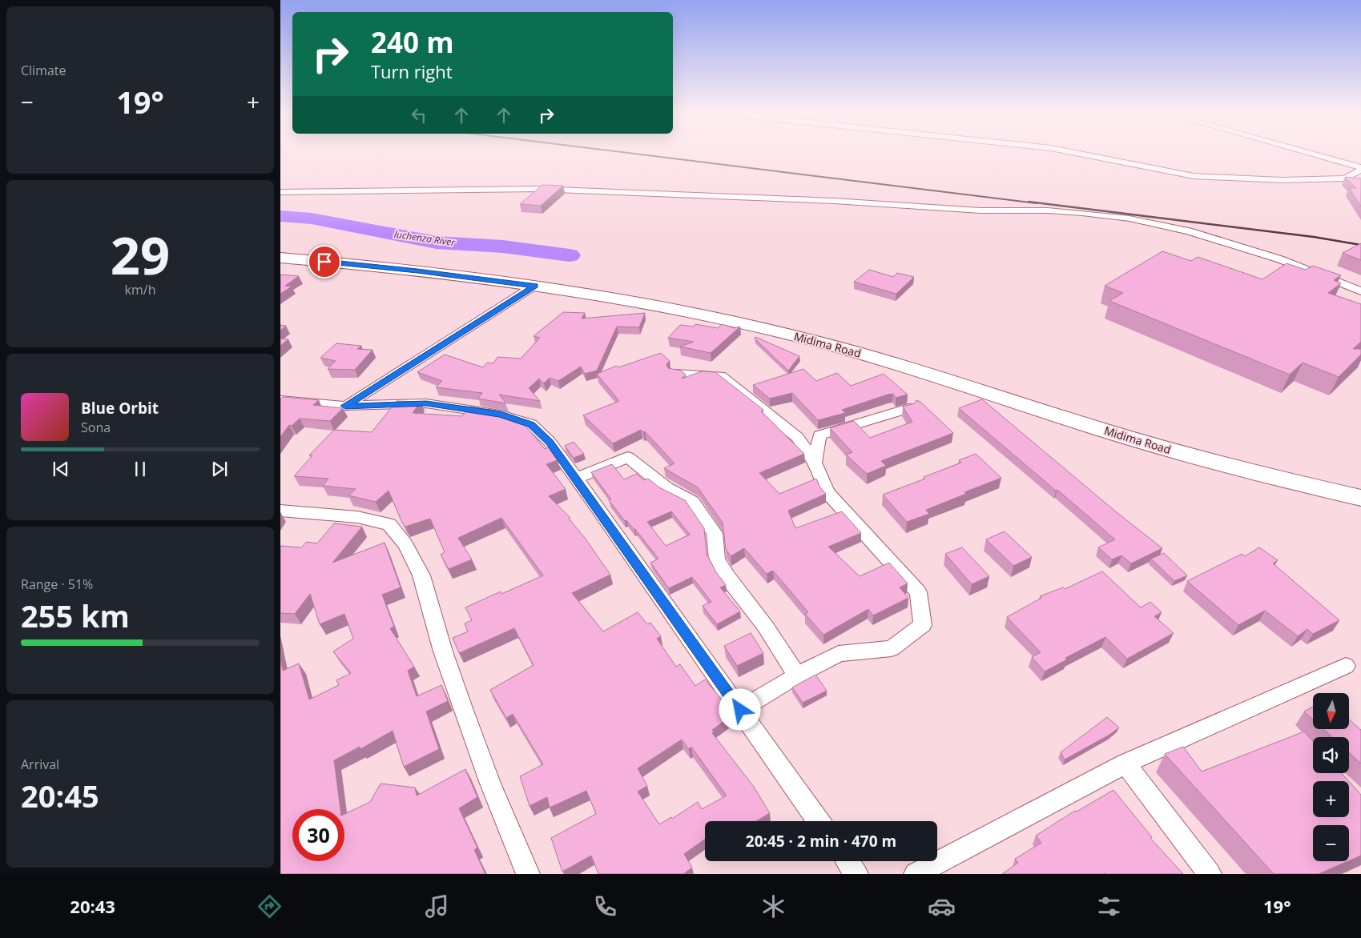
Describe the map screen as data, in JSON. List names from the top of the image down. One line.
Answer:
{"streets":{"main road":["Midima Road"]},"water":["luchenza River"],"north":"bottom","page":{"tile":["Climate",["29","km/h"],["Range · 51%","255 km"],["Arrival","20:45"]],"turn":["240 m","Turn right"],"heat":["−","19°","+"],"song":["Blue Orbit","Sona"],"map_buttons":["+","−"],"limit":"30","trip":"20:45 · 2 min · 470 m","tabs":["20:43","19°"]}}
